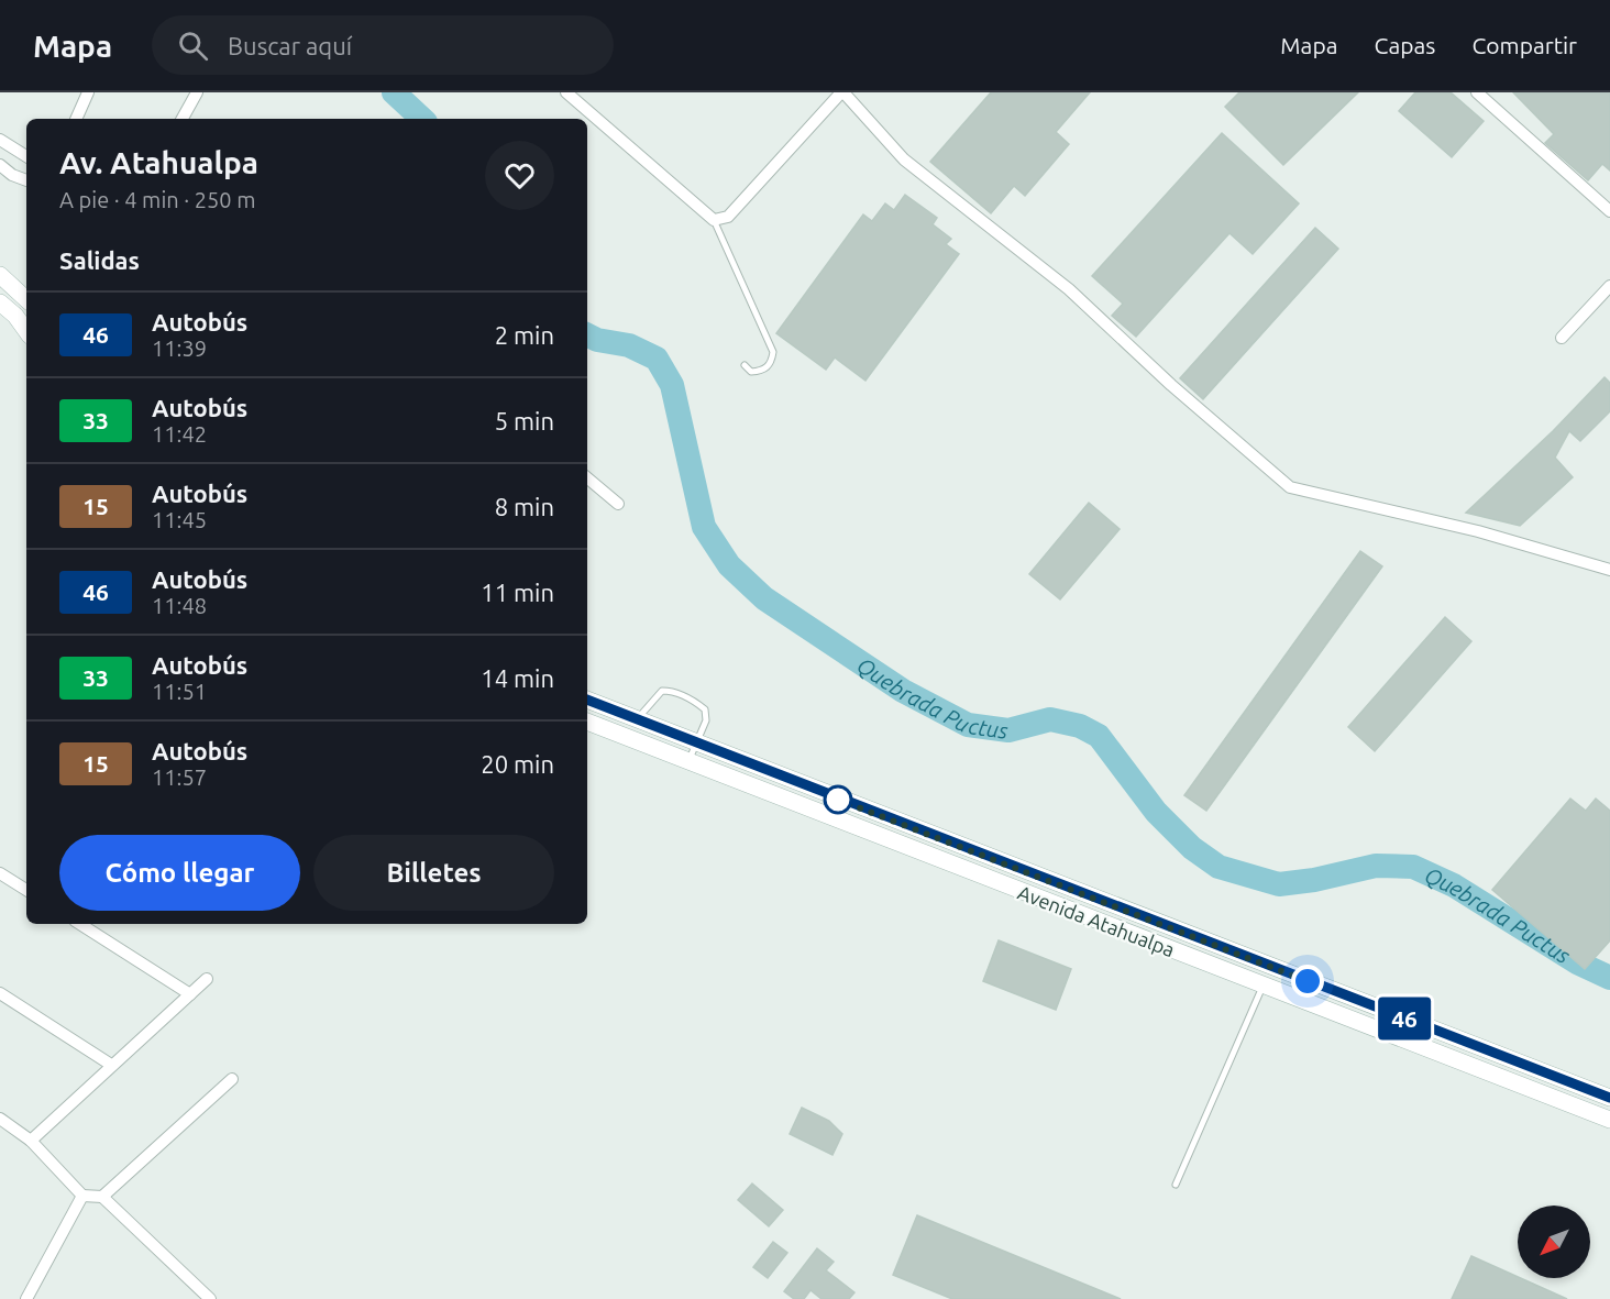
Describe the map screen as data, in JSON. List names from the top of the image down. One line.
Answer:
{"streets":{"main road":["Avenida Atahualpa"]},"water":["Quebrada Puctus"],"lines":["bus line 46"],"north":"bottom left","page":{"header":"Mapa","search":"Buscar aquí","nav":["Mapa","Capas","Compartir"],"on_map":"46","heading":[["Av. Atahualpa","A pie · 4 min · 250 m"],"Salidas"],"list":[{"mark":"46","name":"Autobús","note":"11:39","value":"2 min"},{"mark":"33","name":"Autobús","note":"11:42","value":"5 min"},{"mark":"15","name":"Autobús","note":"11:45","value":"8 min"},{"mark":"46","name":"Autobús","note":"11:48","value":"11 min"},{"mark":"33","name":"Autobús","note":"11:51","value":"14 min"},{"mark":"15","name":"Autobús","note":"11:57","value":"20 min"}],"buttons":["Cómo llegar","Billetes"]}}
